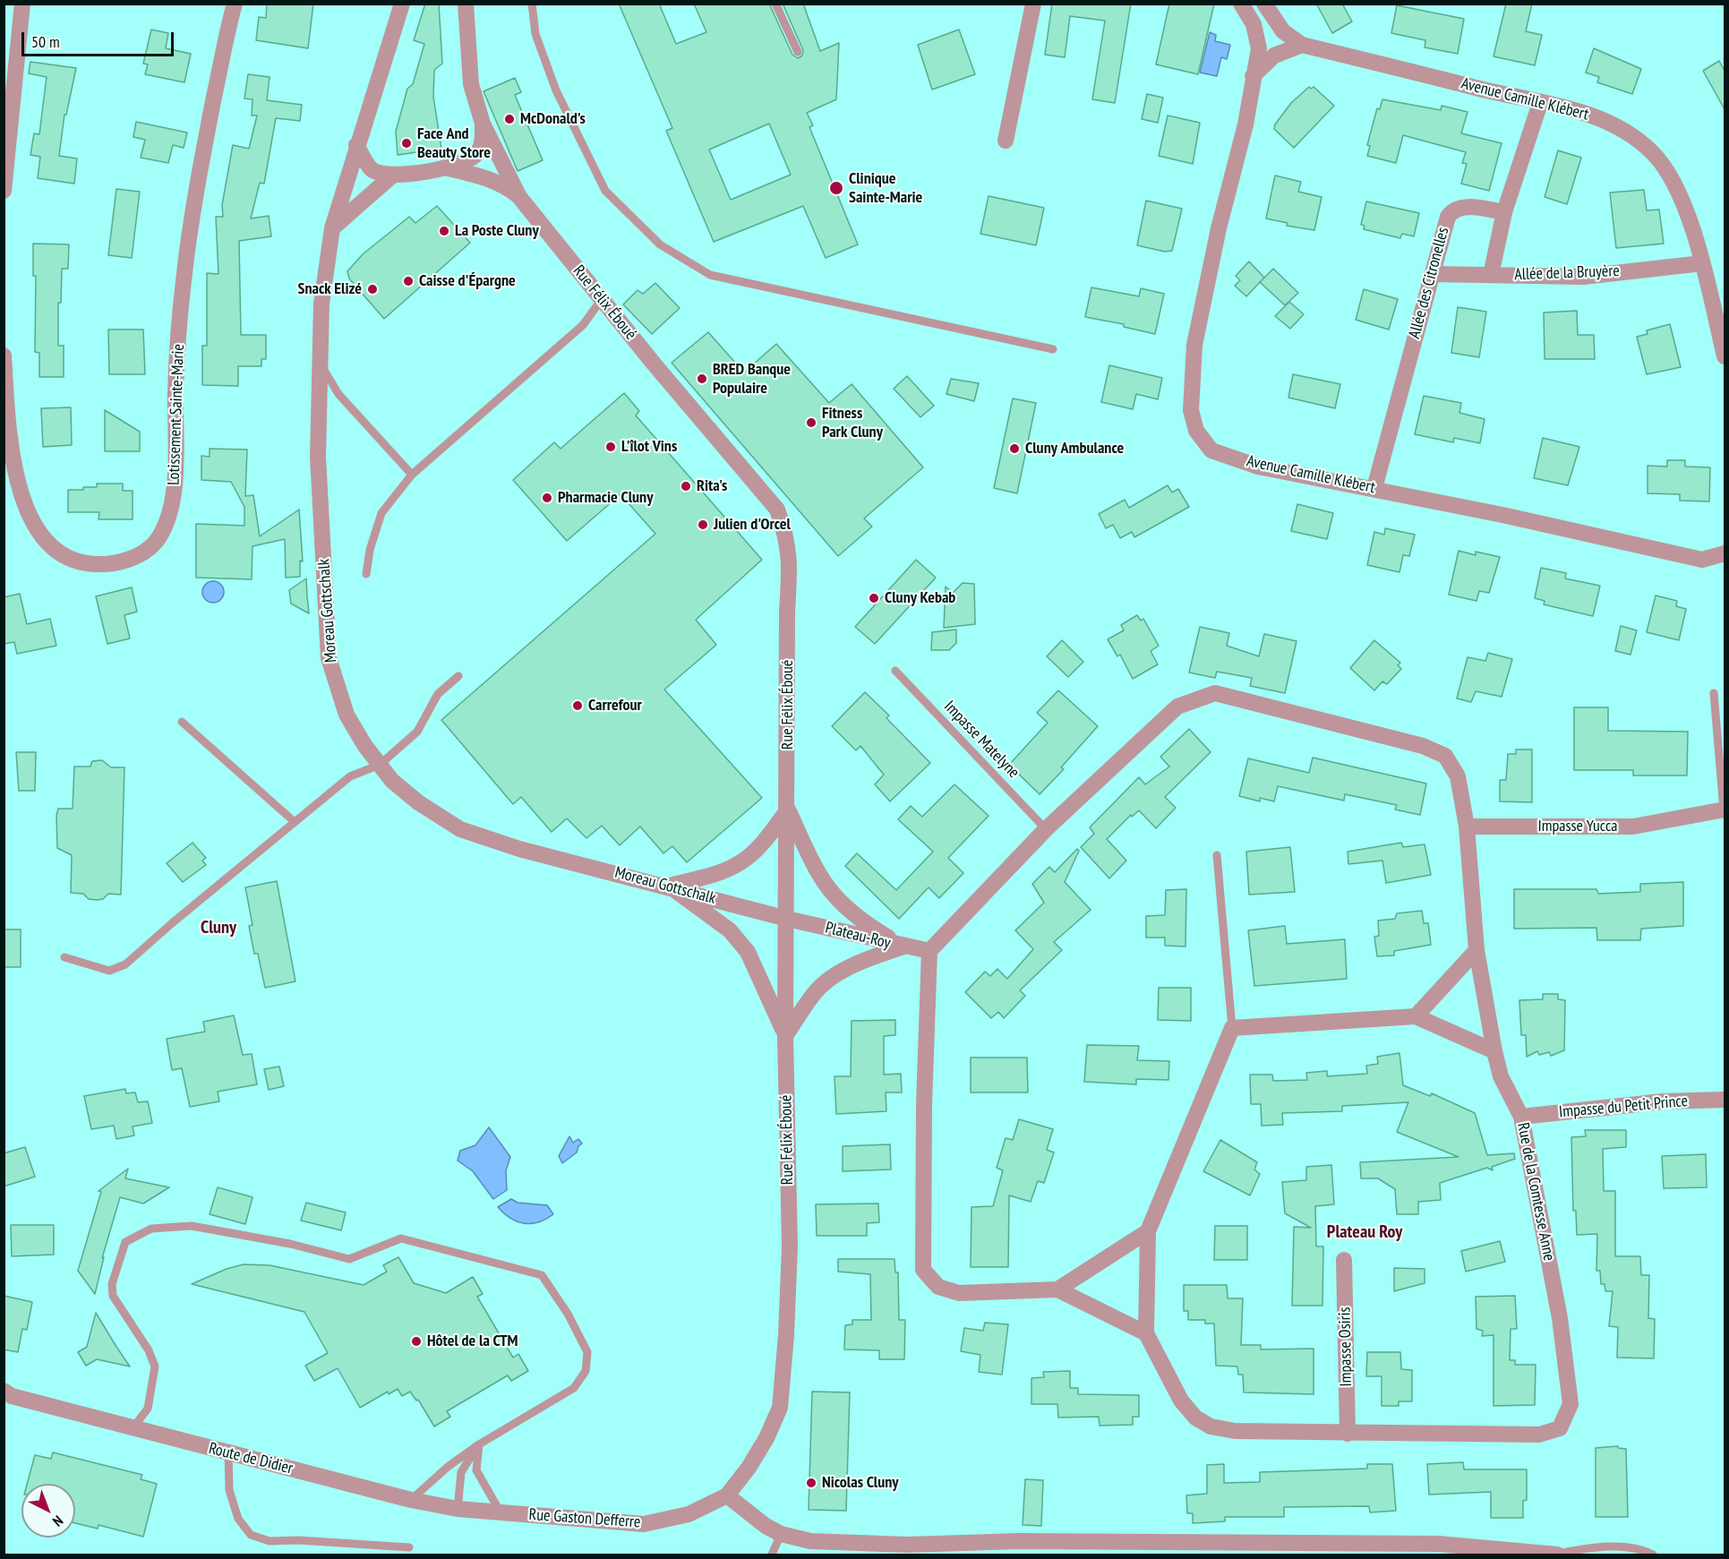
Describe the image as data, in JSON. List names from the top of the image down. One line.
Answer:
{"streets":{"street":["Avenue Camille Klébert","Allée de la Bruyère","Allée des Citronelles","Rue Félix Éboué","Lotissement Sainte-Marie","Moreau Gottschalk","Impasse Yucca","Plateau-Roy","Impasse du Petit Prince","Rue de la Comtesse Anne","Impasse Osiris","Route de Didier","Rue Gaston Defferre"],"lane":["Impasse Matelyne"]},"crossings":[["Avenue Camille Klébert","Allée de la Bruyère"],["Avenue Camille Klébert","Allée des Citronelles"],["Allée de la Bruyère","Allée des Citronelles"],["Rue Félix Éboué","Moreau Gottschalk"],["Rue Félix Éboué","Plateau-Roy"],["Rue Félix Éboué","Rue Gaston Defferre"],["Moreau Gottschalk","Plateau-Roy"],["Impasse Matelyne","Rue de la Comtesse Anne"],["Impasse Yucca","Rue de la Comtesse Anne"],["Plateau-Roy","Rue de la Comtesse Anne"],["Impasse du Petit Prince","Rue de la Comtesse Anne"],["Rue de la Comtesse Anne","Impasse Osiris"],["Route de Didier","Rue Gaston Defferre"]],"districts":["Cluny","Plateau Roy"],"places":["McDonald's","Face And Beauty Store","Clinique Sainte-Marie","La Poste Cluny","Caisse d'Épargne","Snack Elizé","BRED Banque Populaire","Fitness Park Cluny","L'îlot Vins","Cluny Ambulance","Rita's","Pharmacie Cluny","Julien d'Orcel","Cluny Kebab","Carrefour","Hôtel de la CTM","Nicolas Cluny"],"scale_bar":"50 m","north":"bottom right"}
